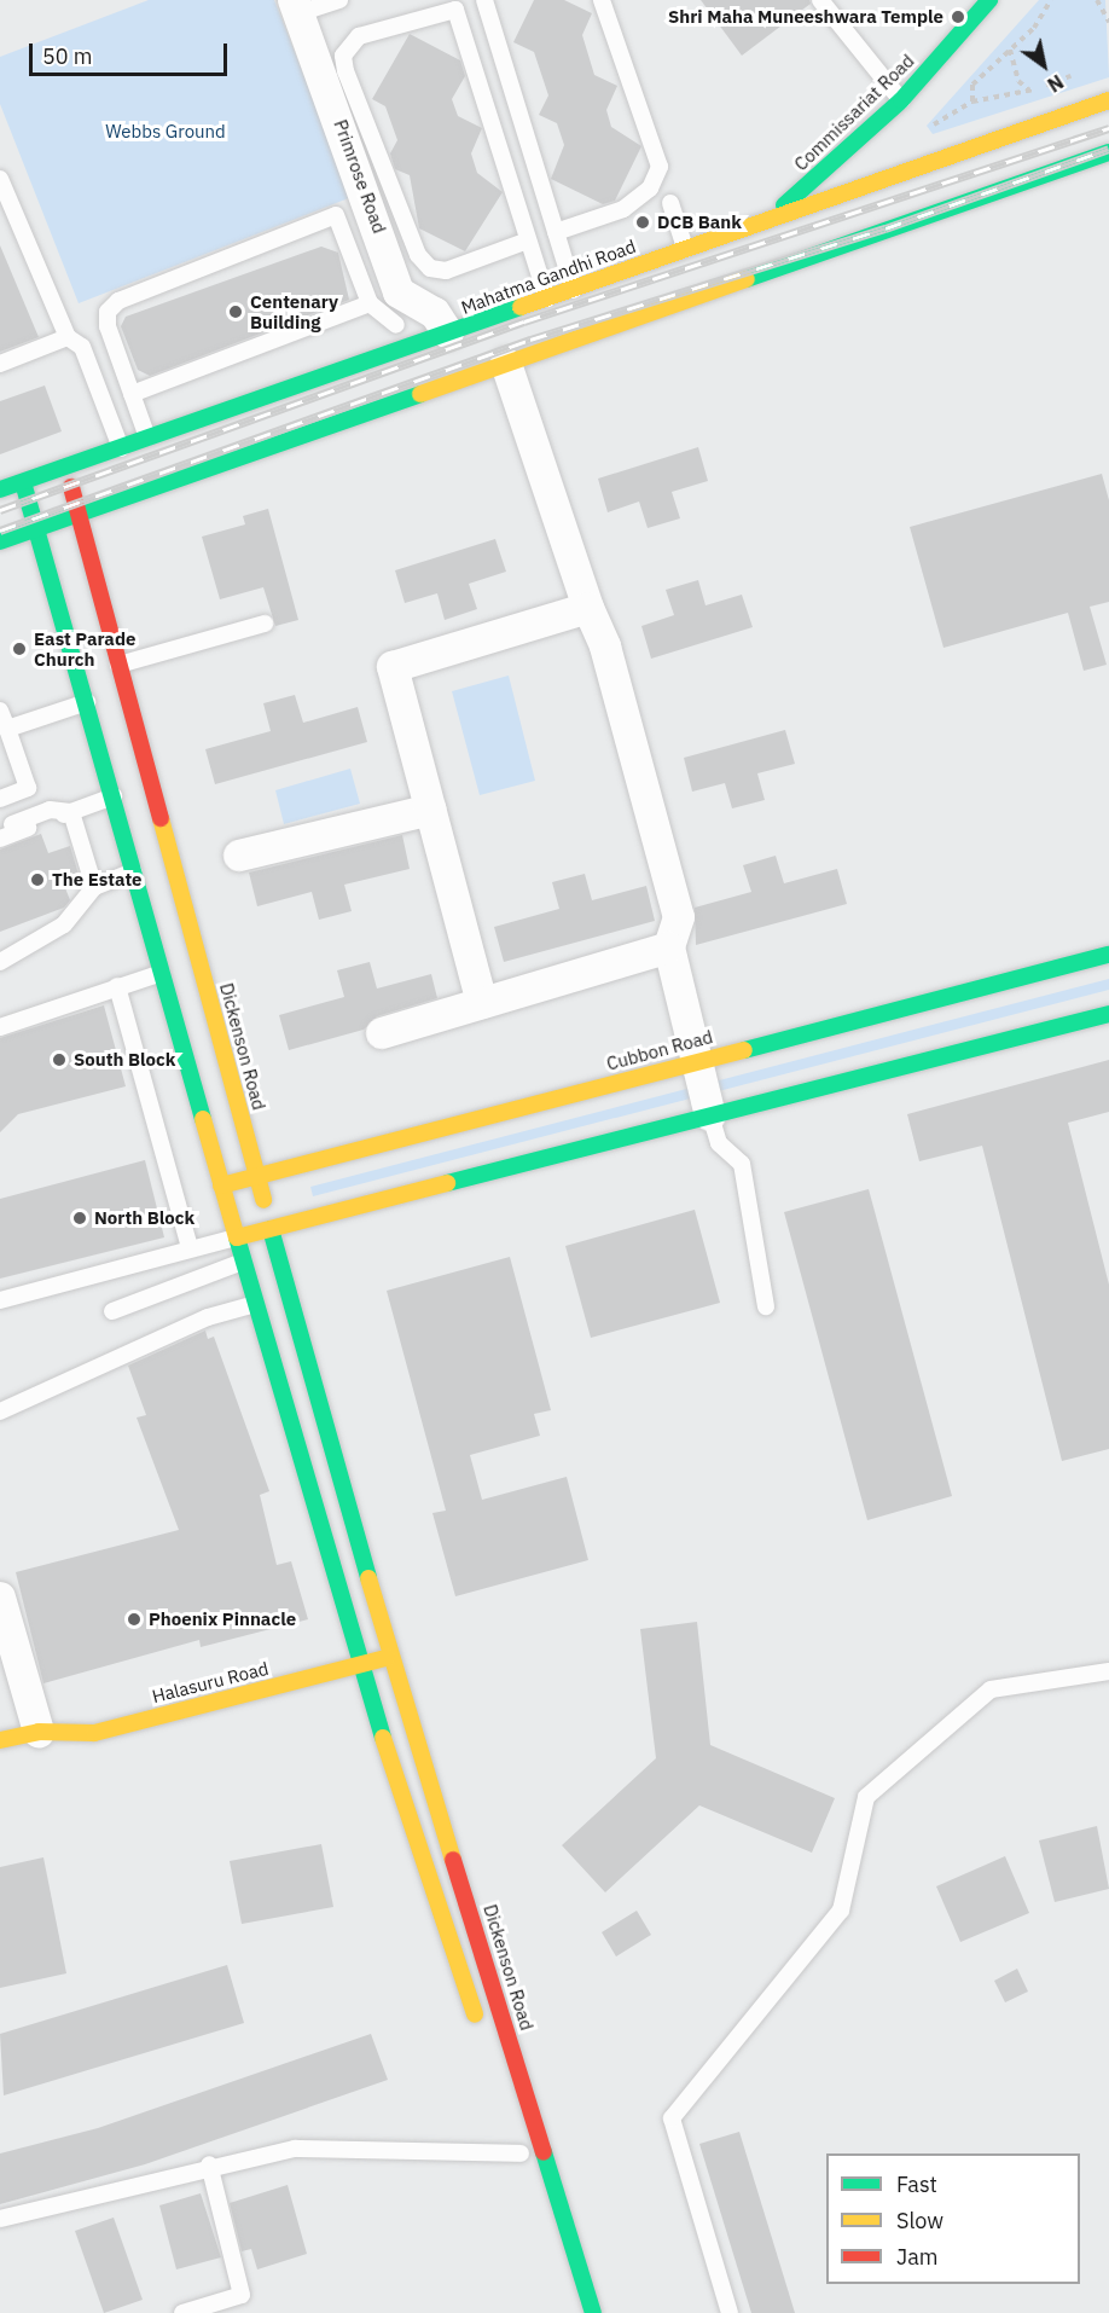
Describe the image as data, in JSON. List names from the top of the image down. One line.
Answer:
{"streets":{"main road":["Commissariat Road","Mahatma Gandhi Road","Dickenson Road","Cubbon Road","Halasuru Road"],"street":["Primrose Road"]},"crossings":[["Commissariat Road","Mahatma Gandhi Road"],["Primrose Road","Mahatma Gandhi Road"],["Mahatma Gandhi Road","Dickenson Road"],["Dickenson Road","Cubbon Road"],["Dickenson Road","Halasuru Road"]],"parks":["Webbs Ground"],"places":["Shri Maha Muneeshwara Temple","DCB Bank","Centenary Building","East Parade Church","The Estate","South Block","North Block","Phoenix Pinnacle"],"legend":["Fast","Slow","Jam"],"scale_bar":"50 m","north":"bottom right"}
